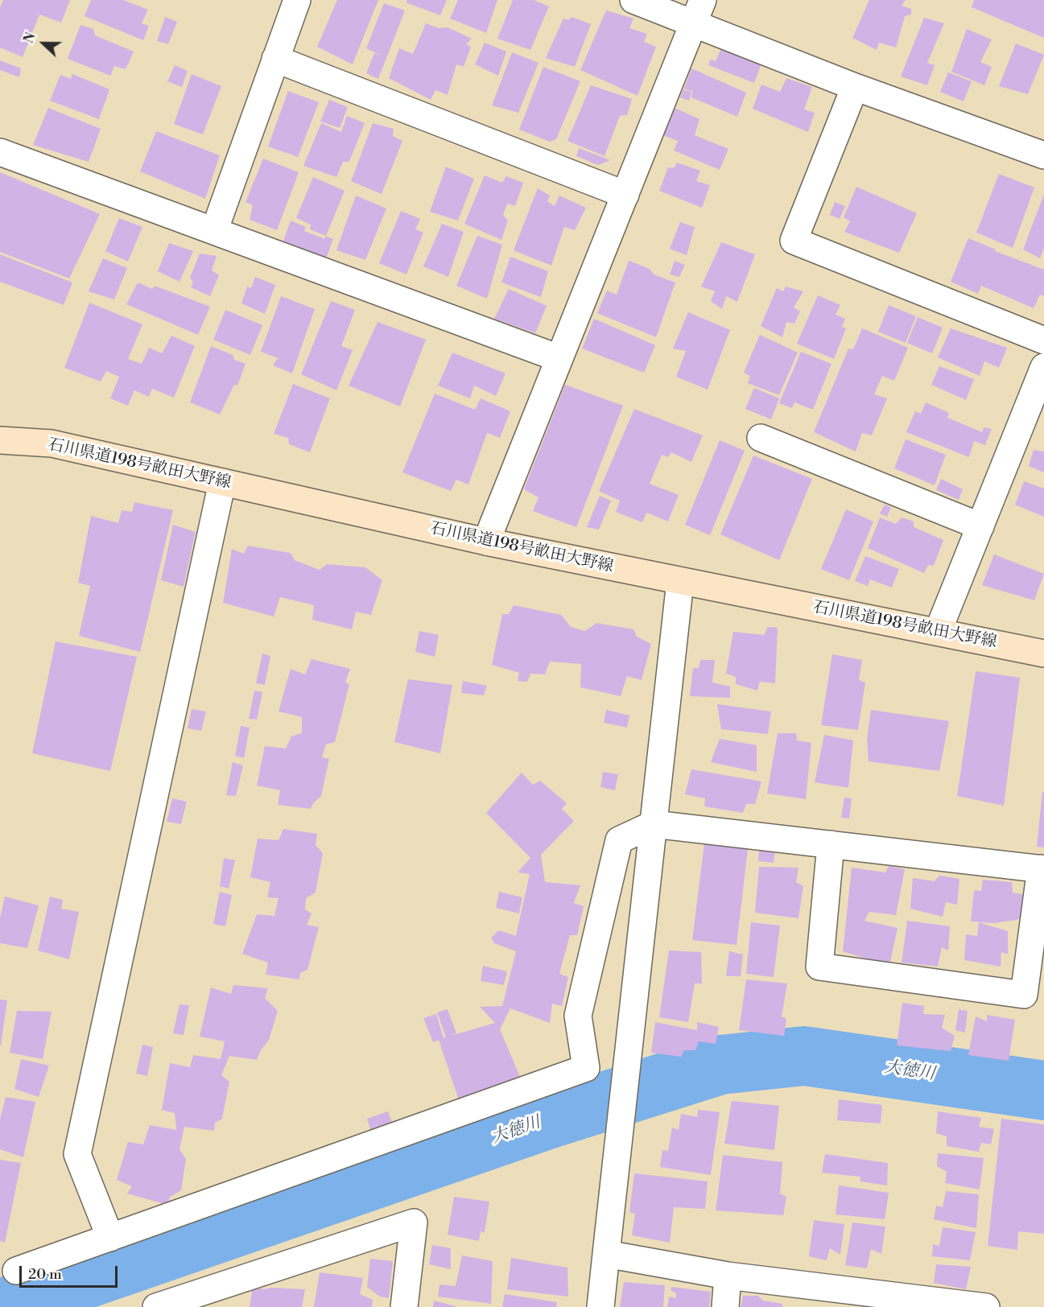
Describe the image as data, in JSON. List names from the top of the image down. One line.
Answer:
{"streets":{"main road":["石川県道198号畝田大野線"]},"water":["大徳川"],"scale_bar":"20 m","north":"left"}
